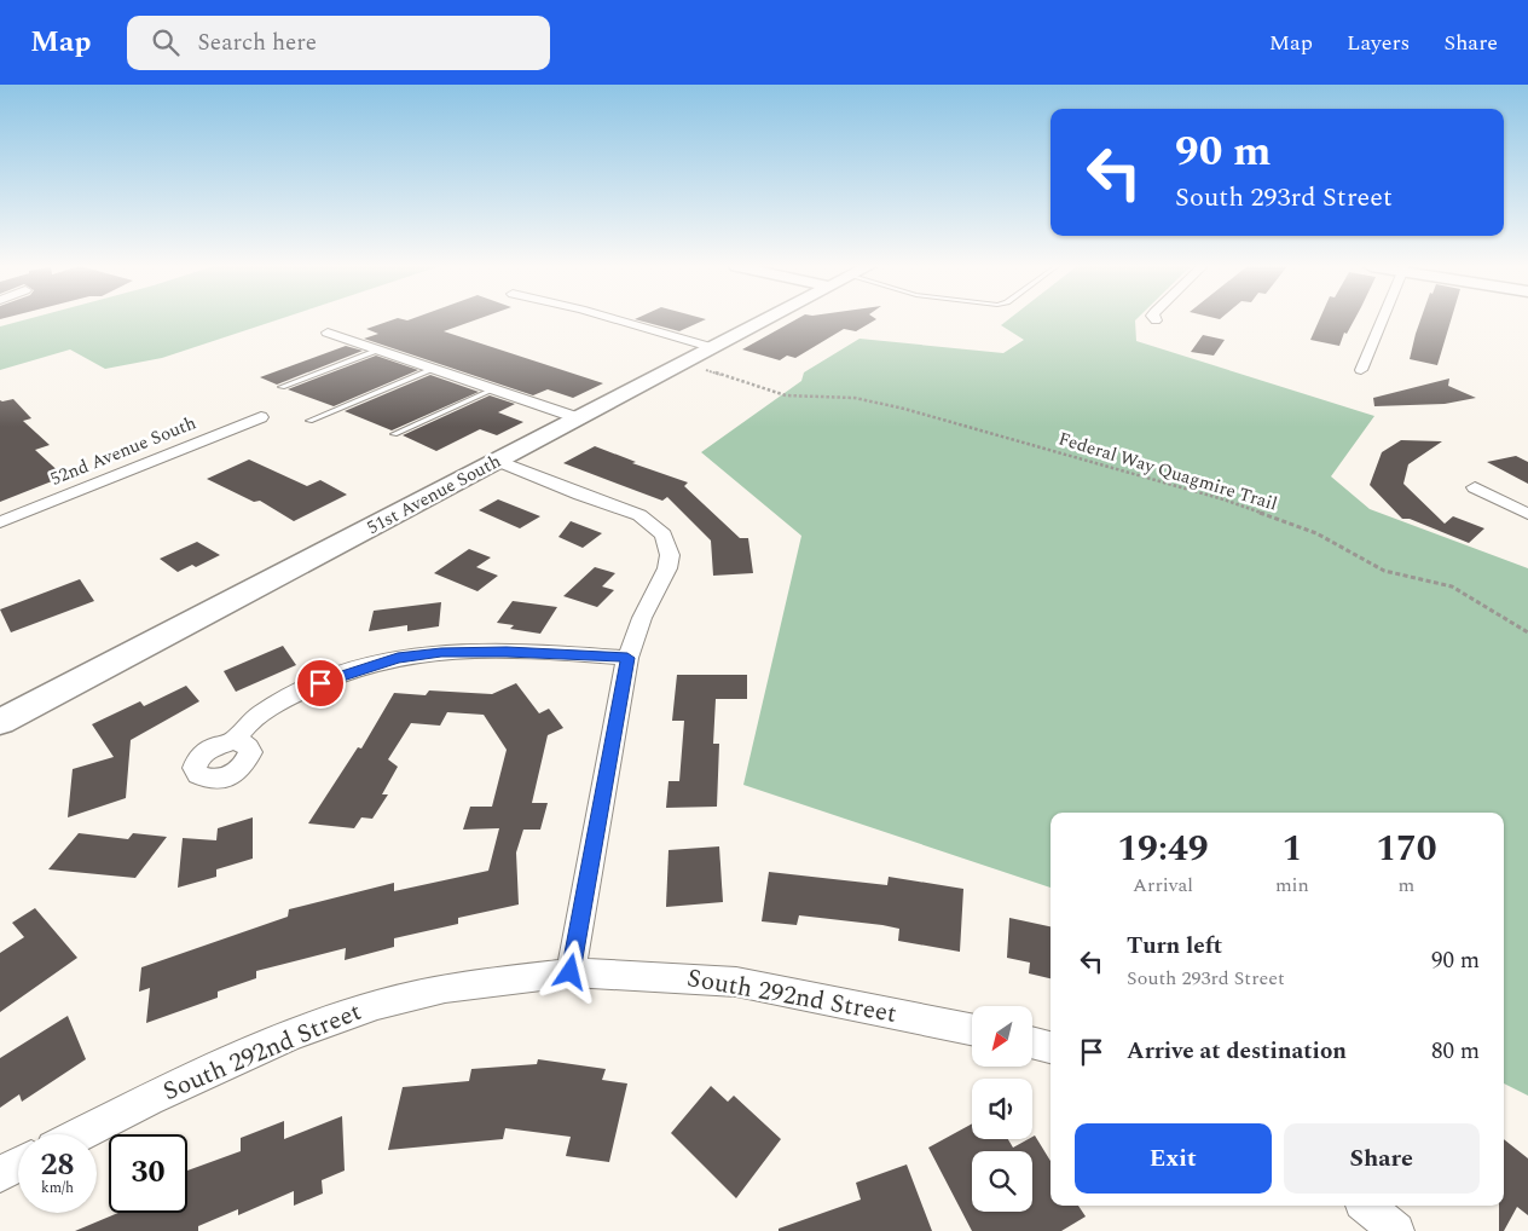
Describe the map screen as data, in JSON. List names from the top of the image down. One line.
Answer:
{"streets":{"main road":["51st Avenue South"],"street":["52nd Avenue South","South 292nd Street"],"path":["Federal Way Quagmire Trail"]},"crossings":[["Federal Way Quagmire Trail","51st Avenue South"]],"north":"bottom left","page":{"header":"Map","search":"Search here","nav":["Map","Layers","Share"],"turn":["90 m","South 293rd Street"],"eta":["19:49","Arrival","1","min","170","m"],"list":[{"name":"Turn left","note":"South 293rd Street","value":"90 m"},{"name":"Arrive at destination","value":"80 m"}],"buttons":["Exit","Share"],"speed":"28 km/h","limit":"30"}}
